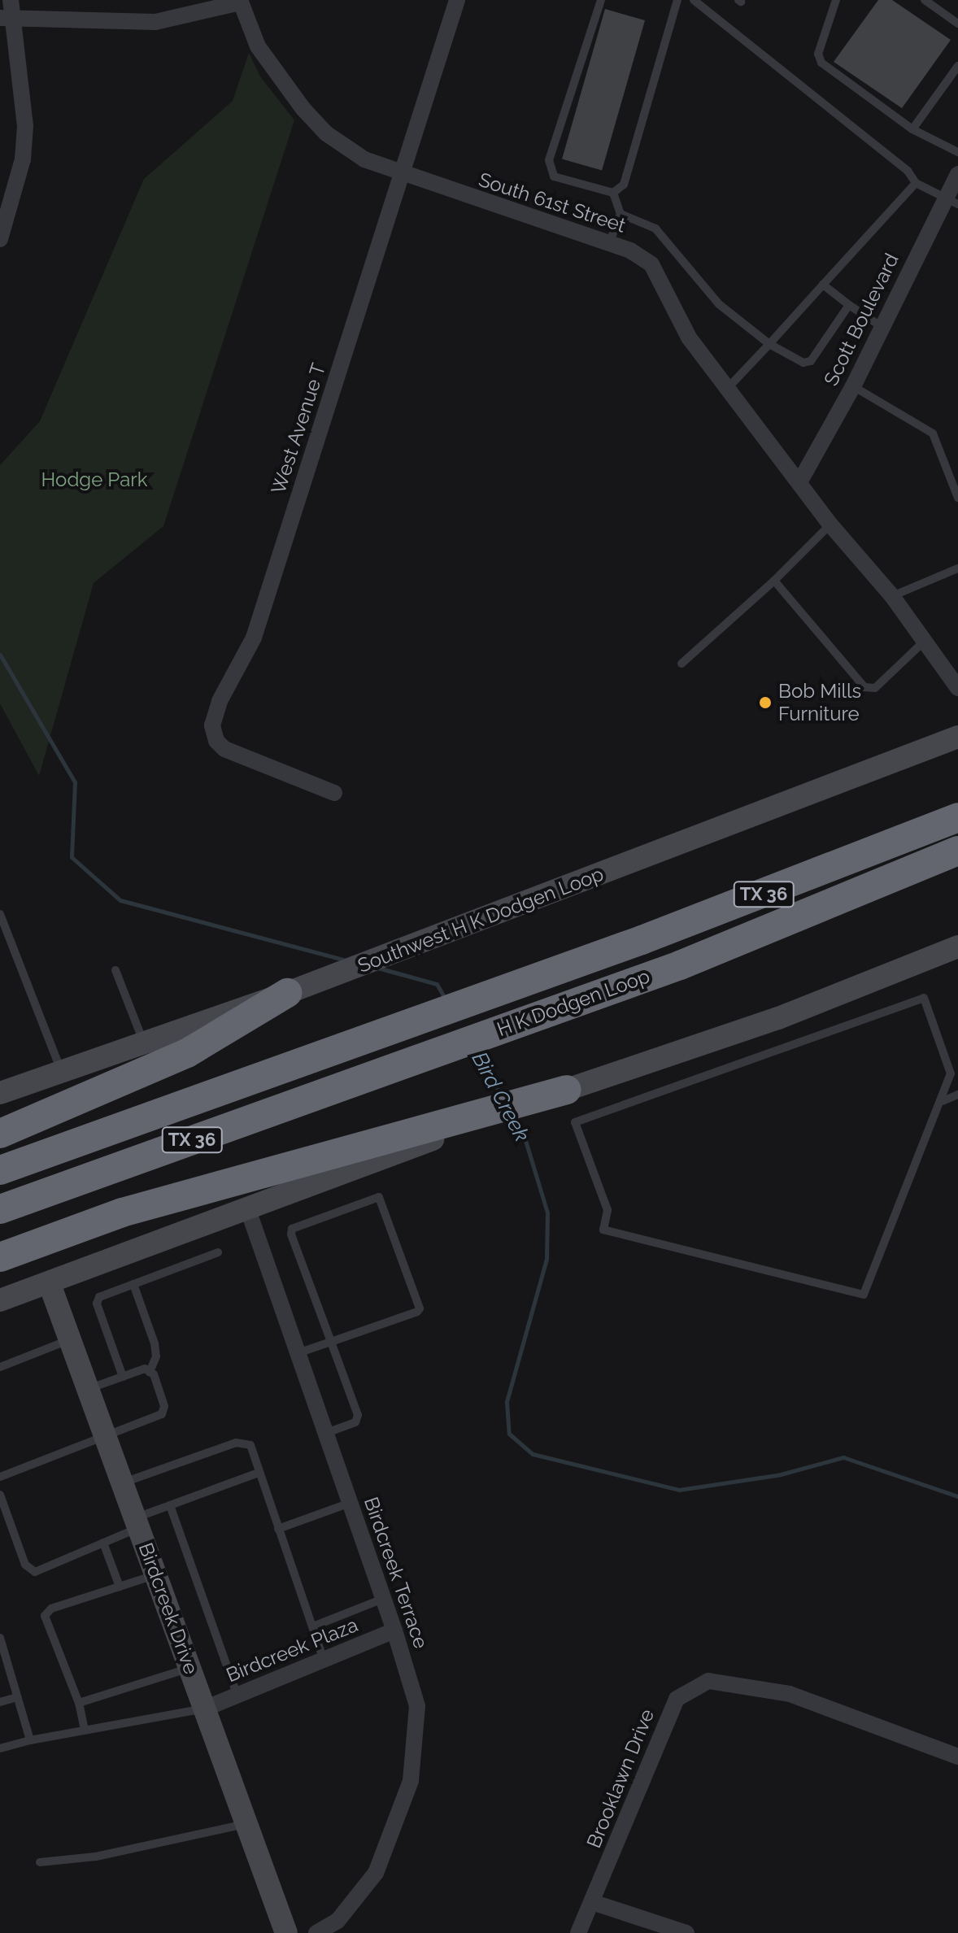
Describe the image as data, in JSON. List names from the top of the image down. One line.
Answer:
{"streets":{"highway":["TX 36","H K Dodgen Loop"],"main road":["Southwest H K Dodgen Loop","Birdcreek Drive"],"street":["South 61st Street","Scott Boulevard","West Avenue T","Birdcreek Terrace","Birdcreek Plaza","Brooklawn Drive"]},"crossings":[["South 61st Street","Scott Boulevard"],["South 61st Street","West Avenue T"],["Birdcreek Terrace","Birdcreek Plaza"],["Birdcreek Drive","Birdcreek Plaza"]],"water":["Bird Creek"],"parks":["Hodge Park"],"places":["Bob Mills Furniture"]}
